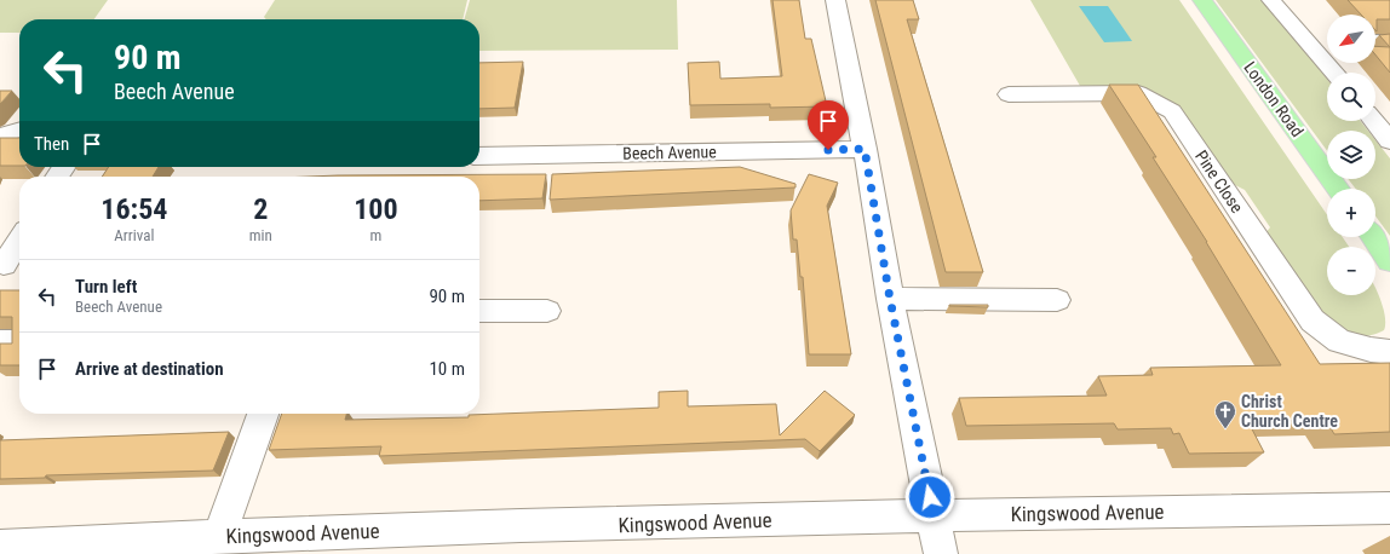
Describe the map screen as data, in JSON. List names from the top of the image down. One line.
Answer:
{"streets":{"main road":["London Road"],"street":["Beech Avenue","Pine Close","Kingswood Avenue"]},"places":{"church":["Christ Church Centre"]},"north":"bottom left","page":{"map_buttons":["+","−"],"turn":["90 m","Beech Avenue"],"then":"Then","eta":["16:54","Arrival","2","min","100","m"],"list":[{"name":"Turn left","note":"Beech Avenue","value":"90 m"},{"name":"Arrive at destination","value":"10 m"}]}}
